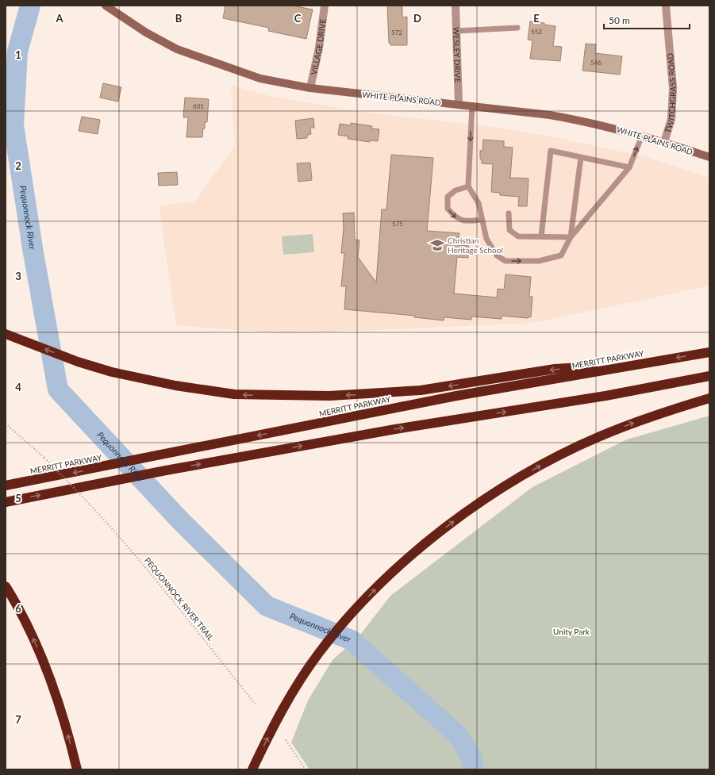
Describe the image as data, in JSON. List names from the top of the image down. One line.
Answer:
{"streets":{"highway":["MERRITT PARKWAY"],"main road":["WHITE PLAINS ROAD"],"street":["VILLAGE DRIVE","WESLEY DRIVE","TWITCHGRASS ROAD"],"path":["PEQUONNOCK RIVER TRAIL"]},"crossings":[["VILLAGE DRIVE","WHITE PLAINS ROAD"],["WESLEY DRIVE","WHITE PLAINS ROAD"],["TWITCHGRASS ROAD","WHITE PLAINS ROAD"]],"water":["Pequonnock River"],"parks":["Unity Park"],"places":{"school or university":["Christian Heritage School"]},"house_numbers":["552","572","546","601","575"],"scale_bar":"50 m","grid":{"columns":["A","B","C","D","E"],"rows":["1","2","3","4","5","6","7"]}}
